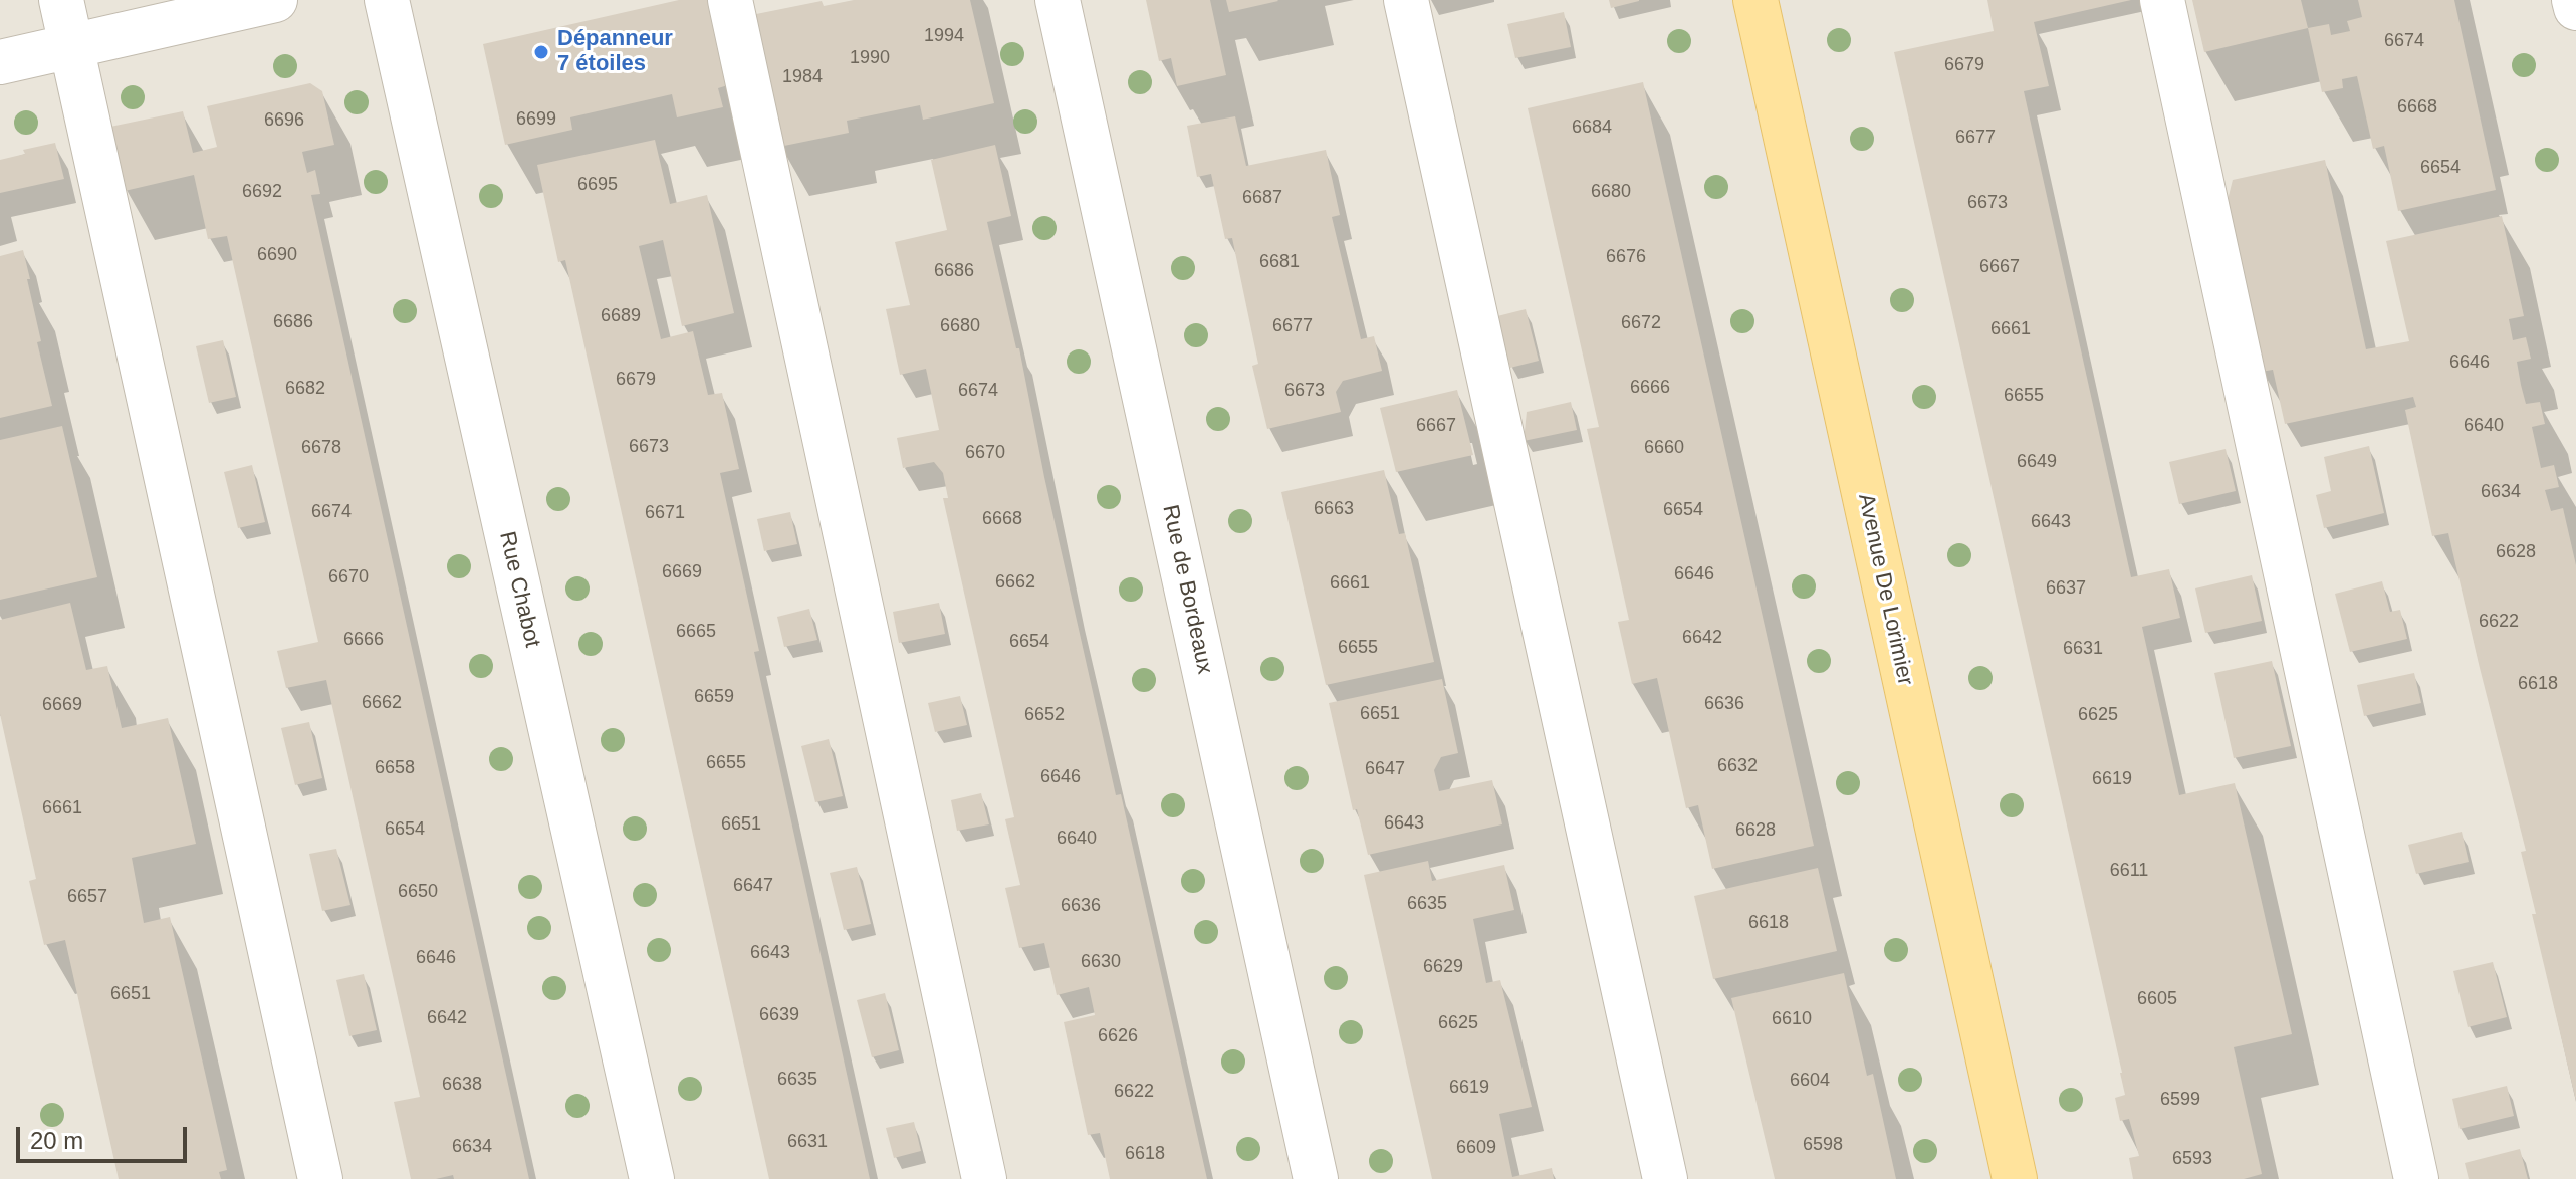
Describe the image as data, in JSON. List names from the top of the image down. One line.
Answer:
{"streets":{"main road":["Avenue De Lorimier"],"street":["Rue Chabot","Rue de Bordeaux"]},"places":["Dépanneur 7 étoiles"],"house_numbers":["1994","6674","1990","6679","1984","6668","6699","6696","6684","6677","6654","6695","6692","6680","6687","6673","6690","6676","6681","6667","6686","6689","6686","6672","6680","6677","6661","6646","6679","6666","6682","6674","6673","6655","6667","6640","6673","6678","6660","6670","6649","6634","6663","6654","6674","6671","6668","6643","6628","6669","6646","6670","6662","6661","6637","6622","6665","6642","6666","6654","6655","6631","6618","6659","6662","6636","6669","6651","6652","6625","6655","6632","6658","6647","6646","6619","6661","6643","6651","6654","6628","6640","6611","6647","6650","6657","6635","6636","6618","6643","6646","6630","6629","6651","6605","6639","6642","6610","6625","6626","6635","6604","6638","6619","6622","6599","6631","6598","6634","6609","6618","6593"],"scale_bar":"20 m"}
